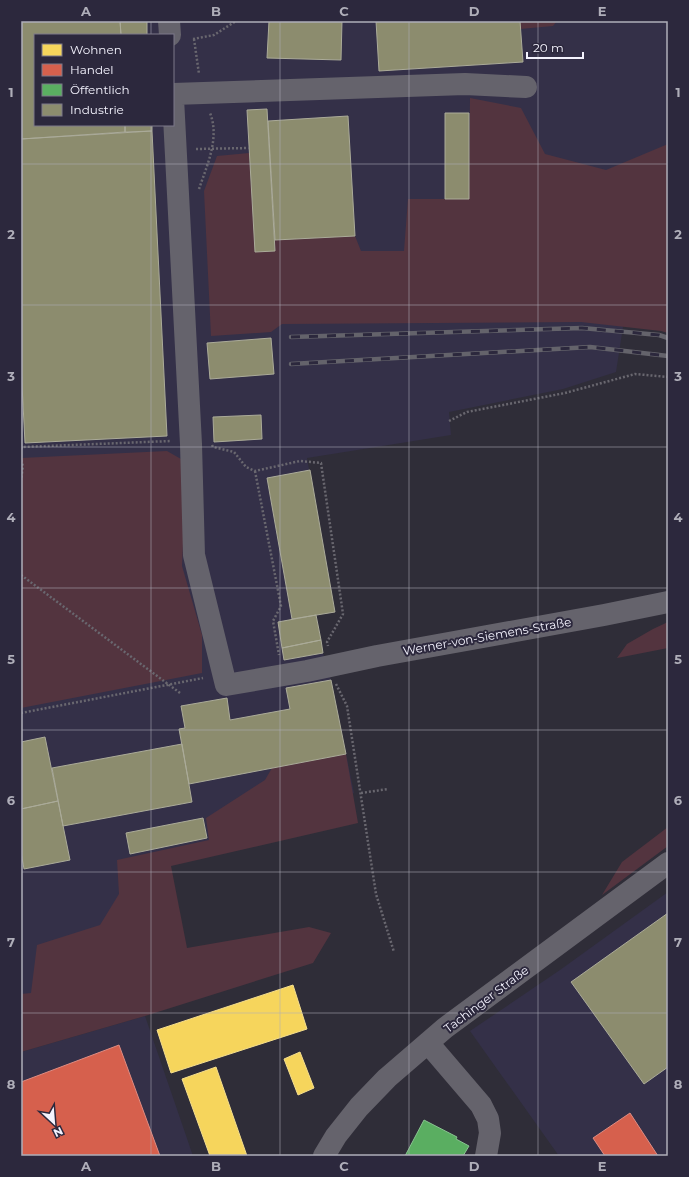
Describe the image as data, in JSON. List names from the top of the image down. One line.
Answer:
{"streets":{"street":["Werner-von-Siemens-Straße","Tachinger Straße"]},"legend":["Wohnen","Handel","Öffentlich","Industrie"],"scale_bar":"20 m","north":"bottom right","grid":{"columns":["A","B","C","D","E"],"rows":["1","2","3","4","5","6","7","8"]}}
